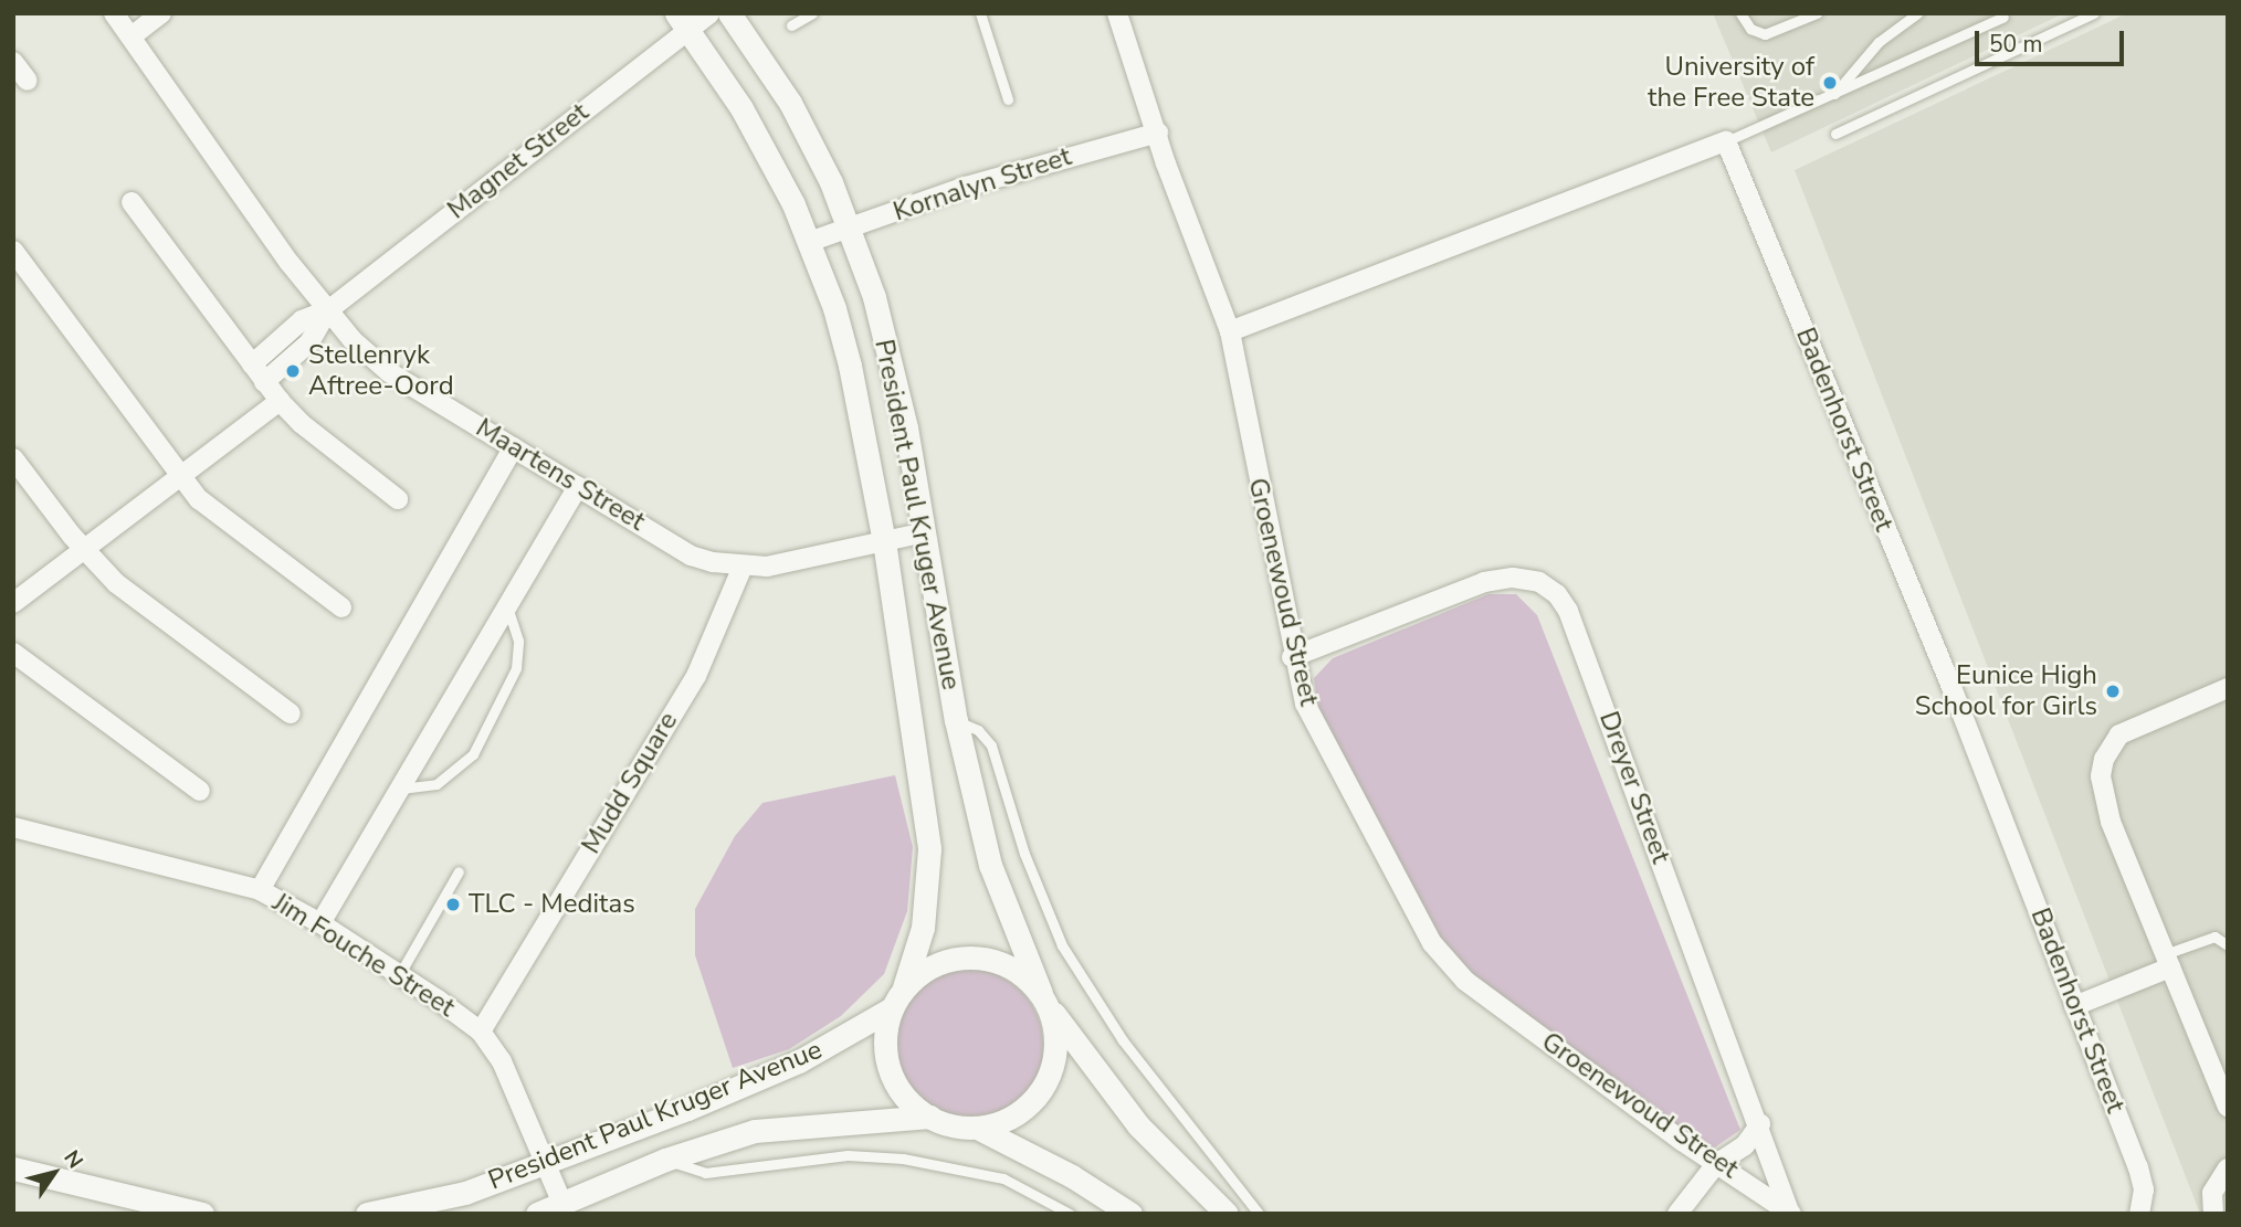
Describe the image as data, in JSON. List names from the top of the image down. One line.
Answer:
{"streets":{"street":["Magnet Street","Kornalyn Street","Badenhorst Street","Maartens Street","President Paul Kruger Avenue","Groenewoud Street","Mudd Square","Dreyer Street","Jim Fouche Street"]},"crossings":[["Magnet Street","Maartens Street"],["Magnet Street","President Paul Kruger Avenue"],["Kornalyn Street","President Paul Kruger Avenue"],["Kornalyn Street","Groenewoud Street"],["Maartens Street","President Paul Kruger Avenue"],["Maartens Street","Mudd Square"],["President Paul Kruger Avenue","Jim Fouche Street"],["Groenewoud Street","Dreyer Street"],["Mudd Square","Jim Fouche Street"]],"places":["University of the Free State","Stellenryk Aftree-Oord","Eunice High School for Girls","TLC - Meditas"],"scale_bar":"50 m","north":"top right"}
